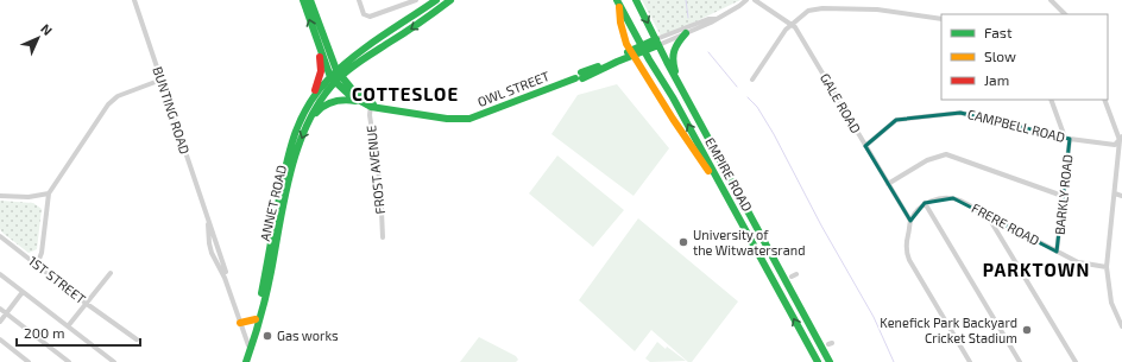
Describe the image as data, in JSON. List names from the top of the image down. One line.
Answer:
{"streets":{"main road":["OWL STREET","EMPIRE ROAD","ANNET ROAD"],"street":["GALE ROAD","BUNTING ROAD","CAMPBELL ROAD","FROST AVENUE","BARKLY ROAD","FRERE ROAD","1ST STREET"]},"crossings":[["OWL STREET","FROST AVENUE"],["OWL STREET","EMPIRE ROAD"],["OWL STREET","ANNET ROAD"],["GALE ROAD","CAMPBELL ROAD"],["BUNTING ROAD","ANNET ROAD"],["CAMPBELL ROAD","BARKLY ROAD"],["BARKLY ROAD","FRERE ROAD"]],"districts":["COTTESLOE","PARKTOWN"],"places":["University of the Witwatersrand","Kenefick Park Backyard Cricket Stadium","Gas works"],"legend":["Fast","Slow","Jam"],"scale_bar":"200 m","north":"top right"}
